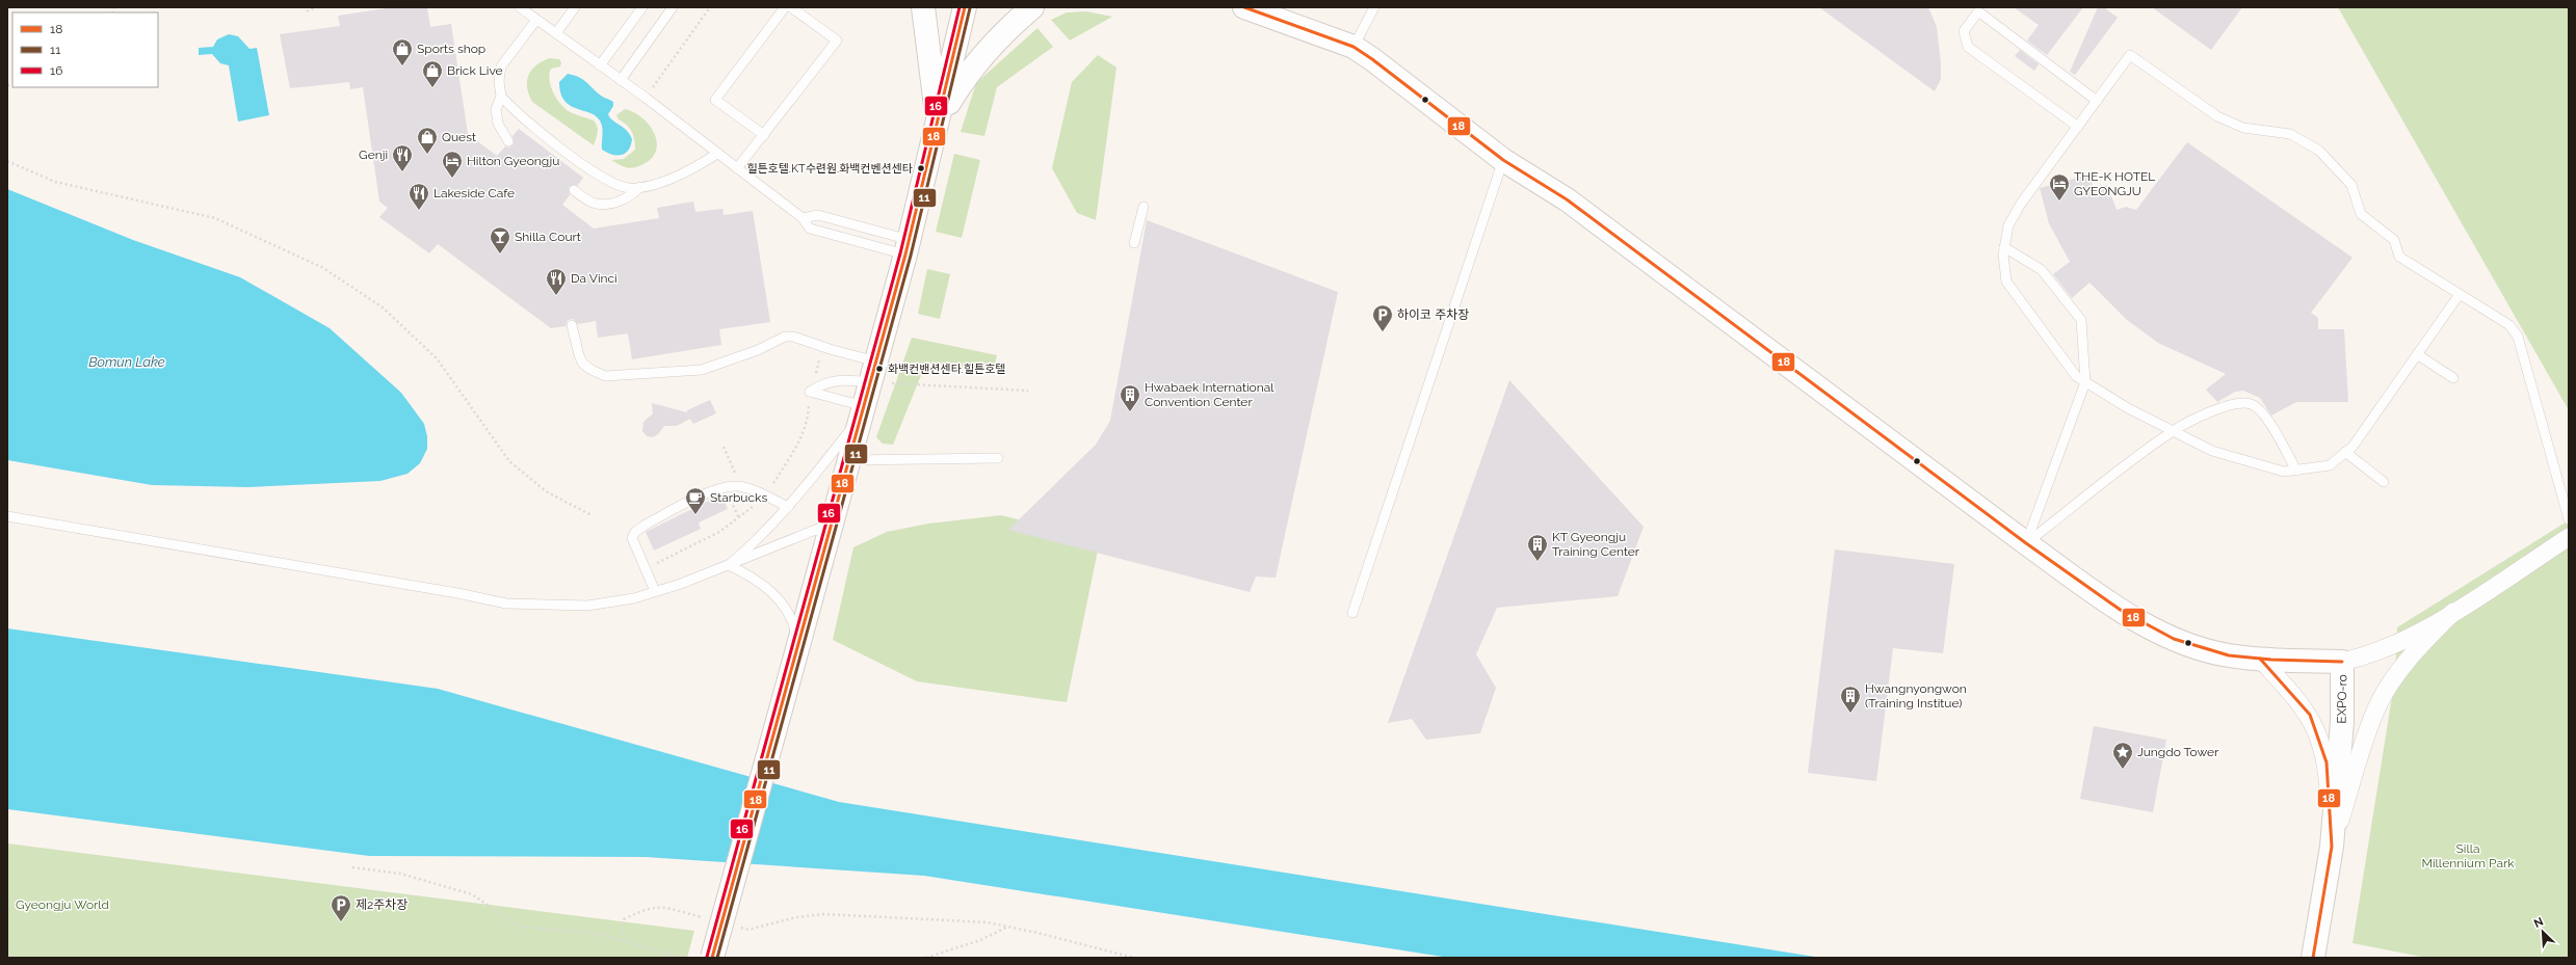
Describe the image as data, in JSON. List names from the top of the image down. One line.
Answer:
{"streets":{"main road":["EXPO-ro"]},"water":["Bomun Lake"],"parks":["Silla Millennium Park","Gyeongju World"],"places":{"shop":["Sports shop","Brick Live","Quest"],"other":["힐튼호텔.KT수련원.화백컨벤션센타","화백컨밴션센타.힐튼호텔"],"restaurant":["Genji","Lakeside Cafe","Da Vinci"],"hotel":["Hilton Gyeongju","THE-K HOTEL GYEONGJU"],"bar":["Shilla Court"],"parking":["하이코 주차장","제2주차장"],"building":["Hwabaek International Convention Center","KT Gyeongju Training Center","Hwangnyongwon (Training Institue)"],"cafe":["Starbucks"],"place":["Jungdo Tower"]},"lines":["transit line 18","transit line 16","transit line 11"],"legend":["18","11","16"],"north":"top left"}
